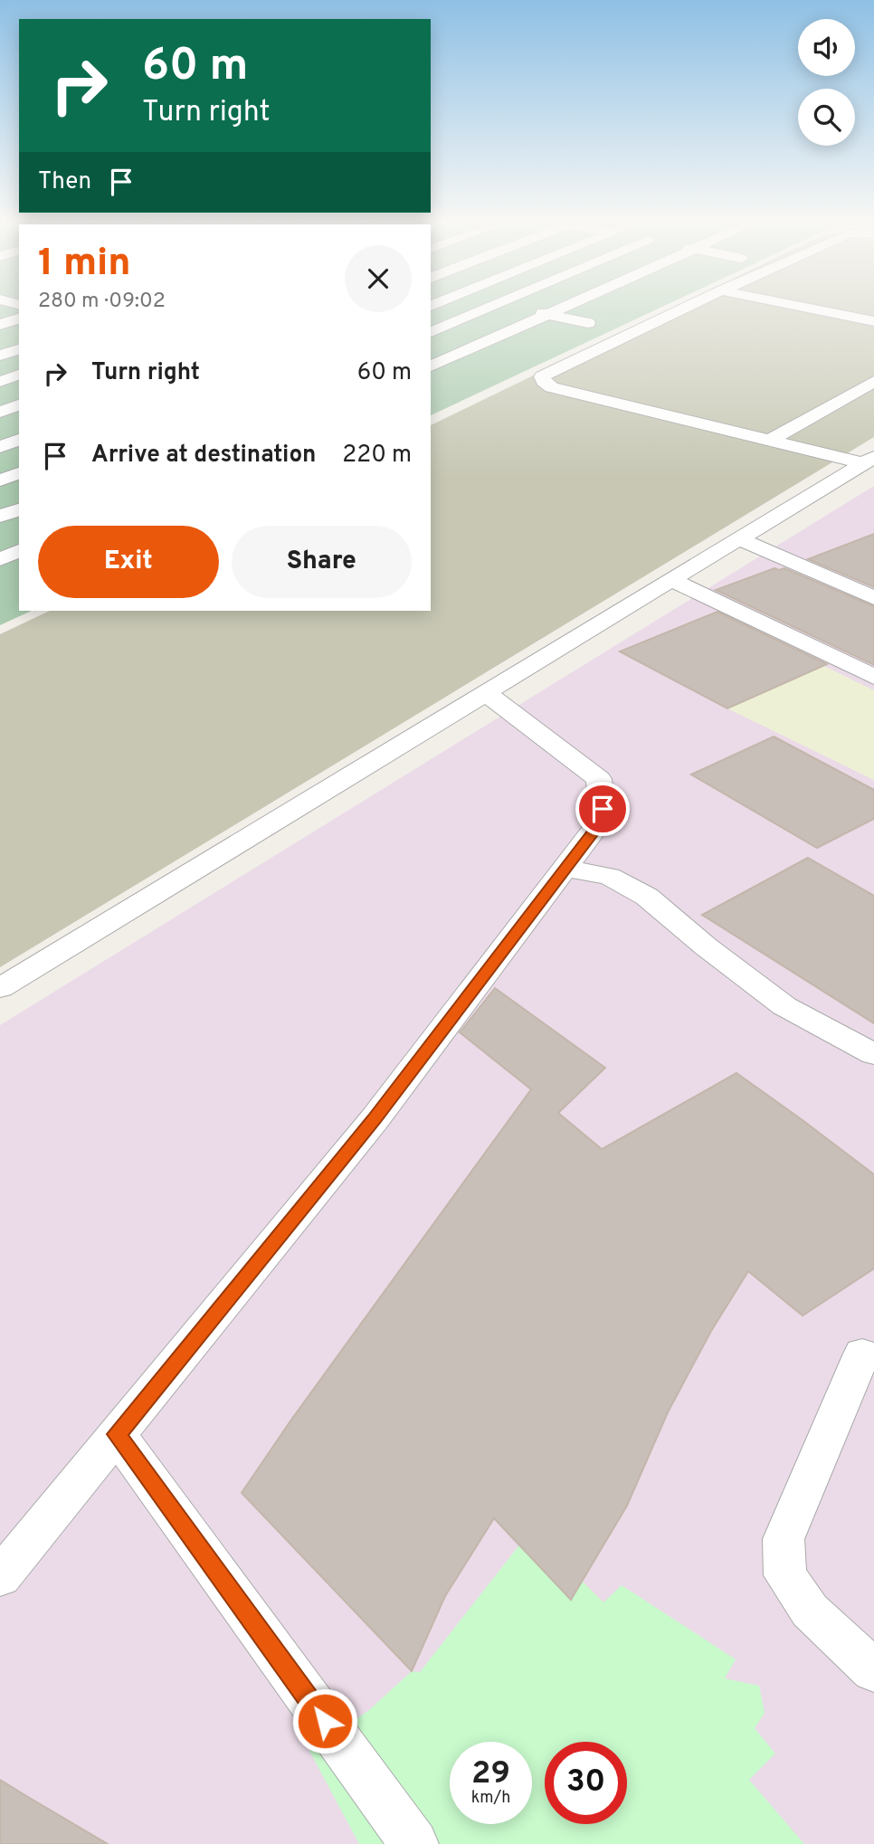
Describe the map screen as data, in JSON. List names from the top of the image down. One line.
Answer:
{"page":{"turn":["60 m","Turn right"],"then":"Then","heading":["1 min","280 m · 09:02"],"list":[{"name":"Turn right","value":"60 m"},{"name":"Arrive at destination","value":"220 m"}],"buttons":["Exit","Share"],"speed":"29 km/h","limit":"30"}}
